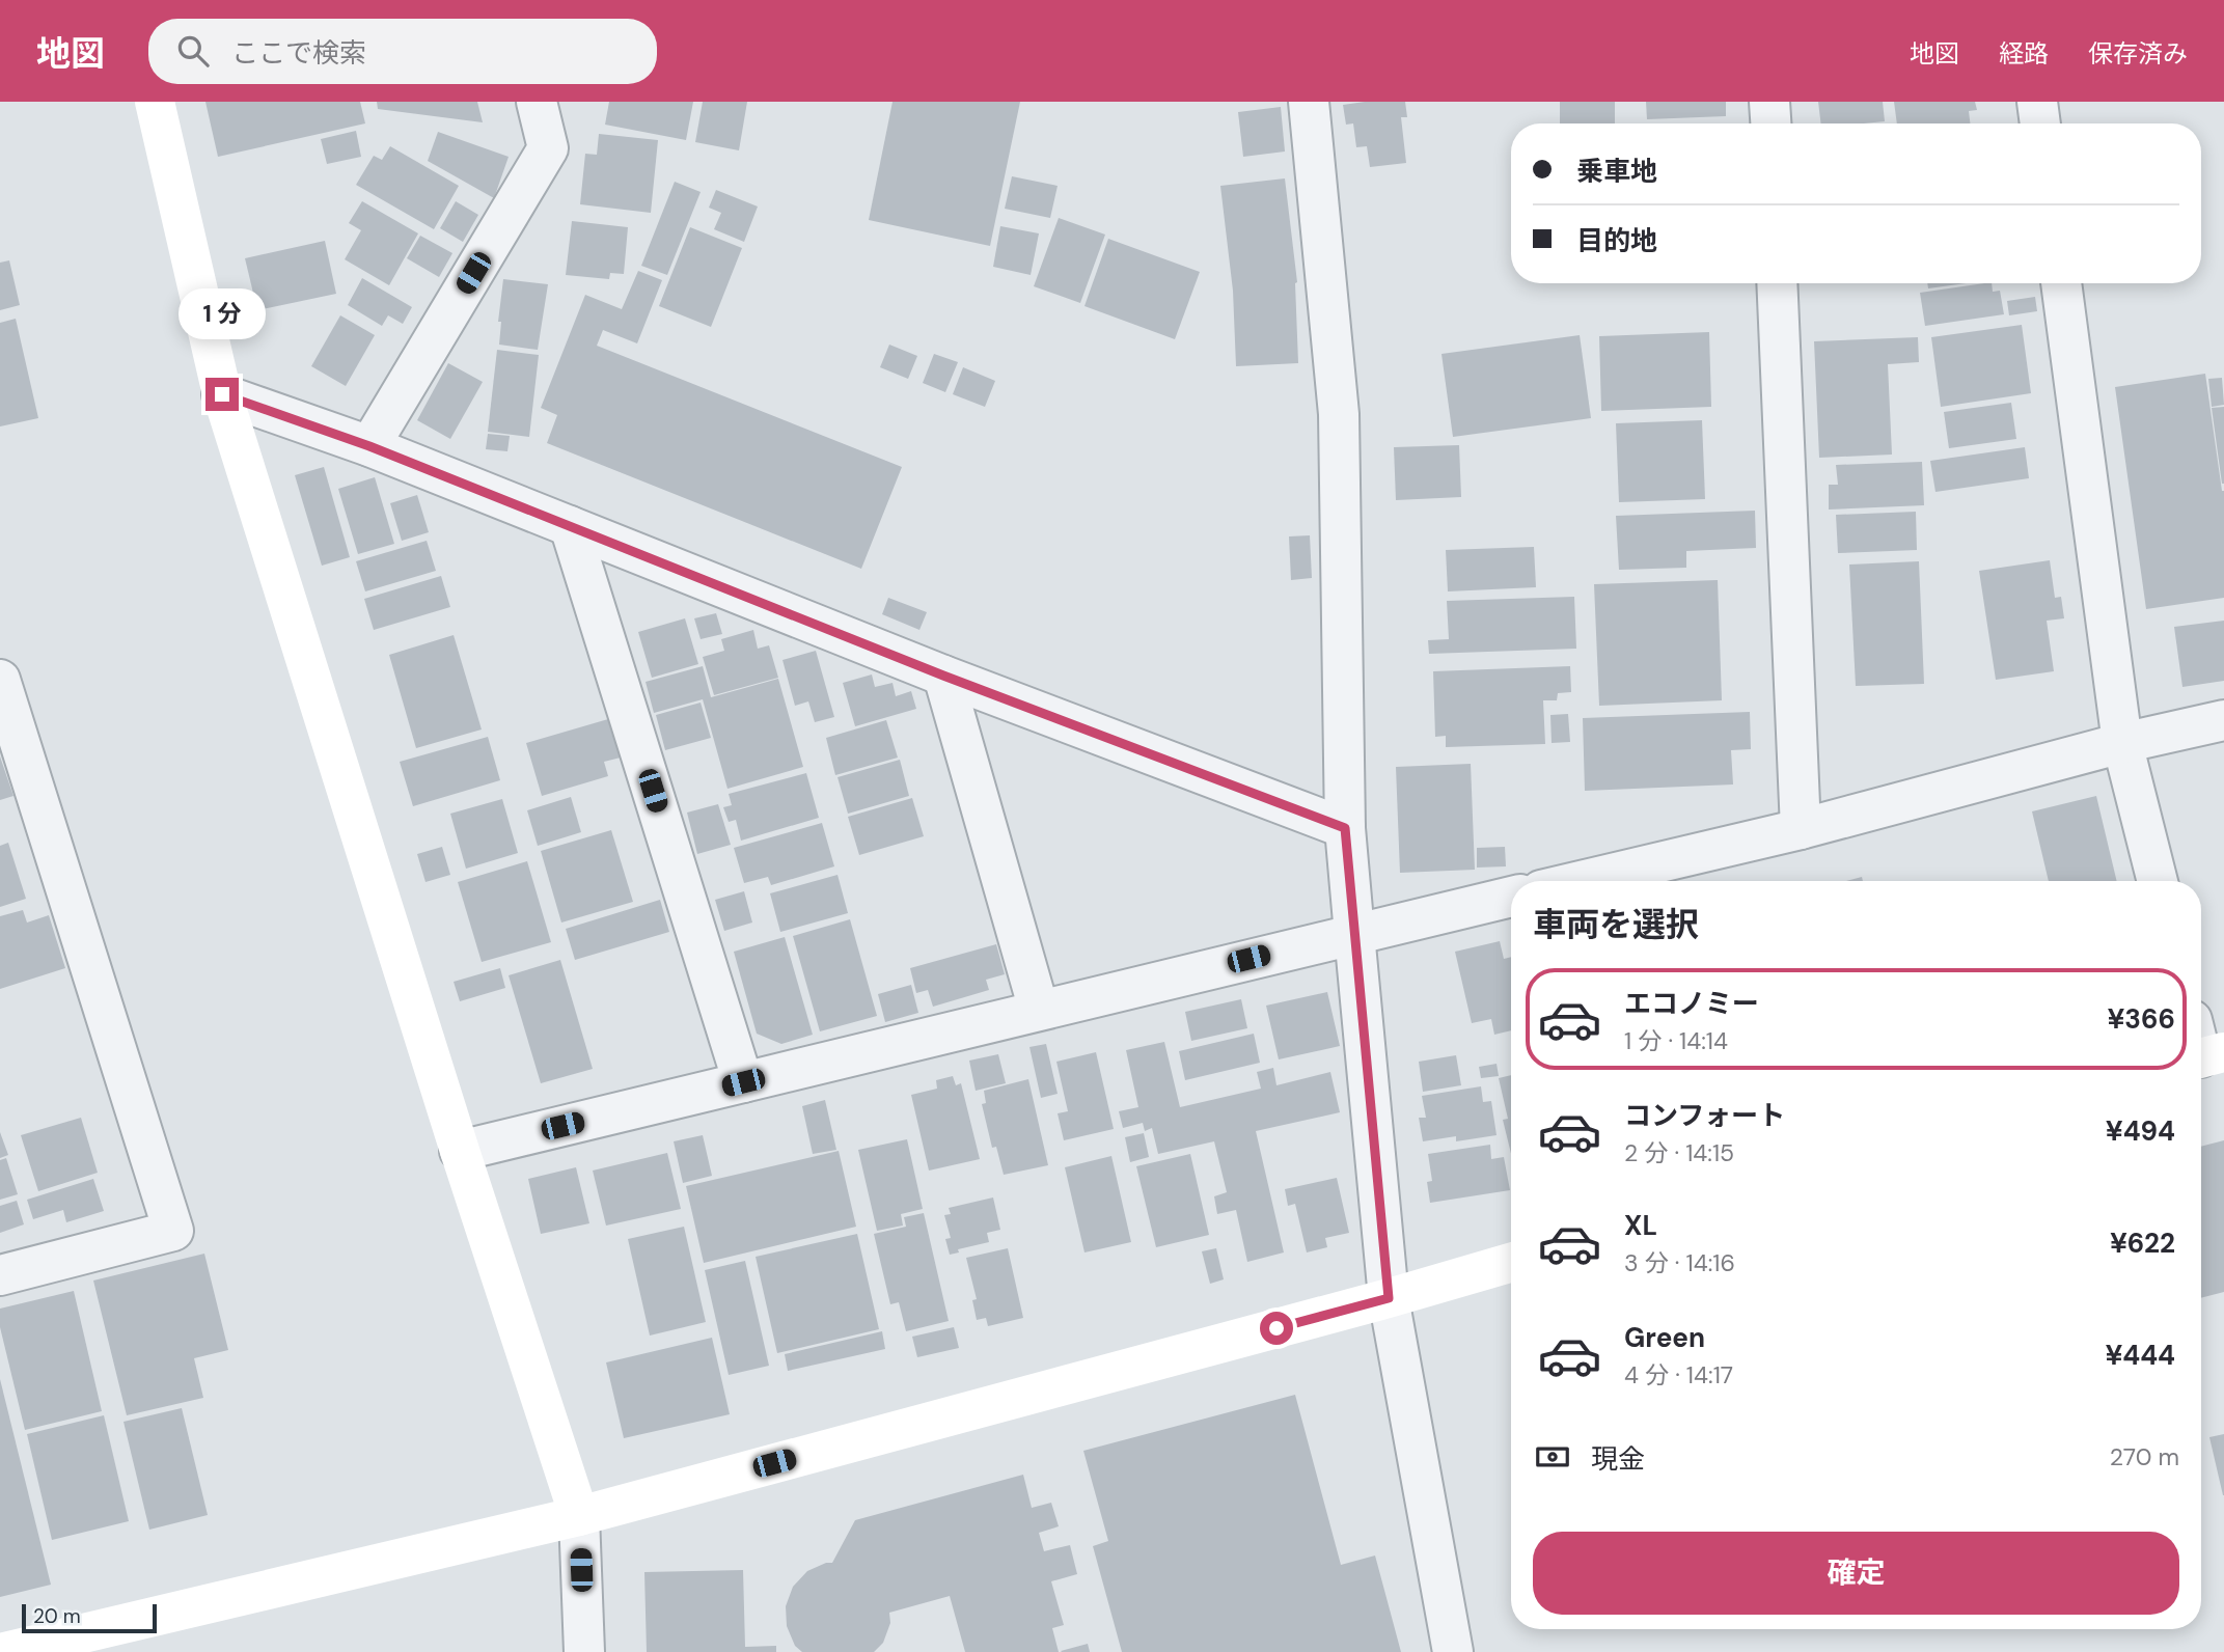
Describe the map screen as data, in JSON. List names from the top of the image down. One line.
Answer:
{"scale_bar":"20 m","page":{"header":"地図","search":"ここで検索","nav":["地図","経路","保存済み"],"banner":["乗車地","目的地"],"bubble":"1 分","heading":"車両を選択","list":[{"name":"エコノミー","note":"1 分 · 14:14","value":"¥366"},{"name":"コンフォート","note":"2 分 · 14:15","value":"¥494"},{"name":"XL","note":"3 分 · 14:16","value":"¥622"},{"name":"Green","note":"4 分 · 14:17","value":"¥444"}],"pay":["現金","270 m"],"buttons":"確定","scale":"20 m"}}
